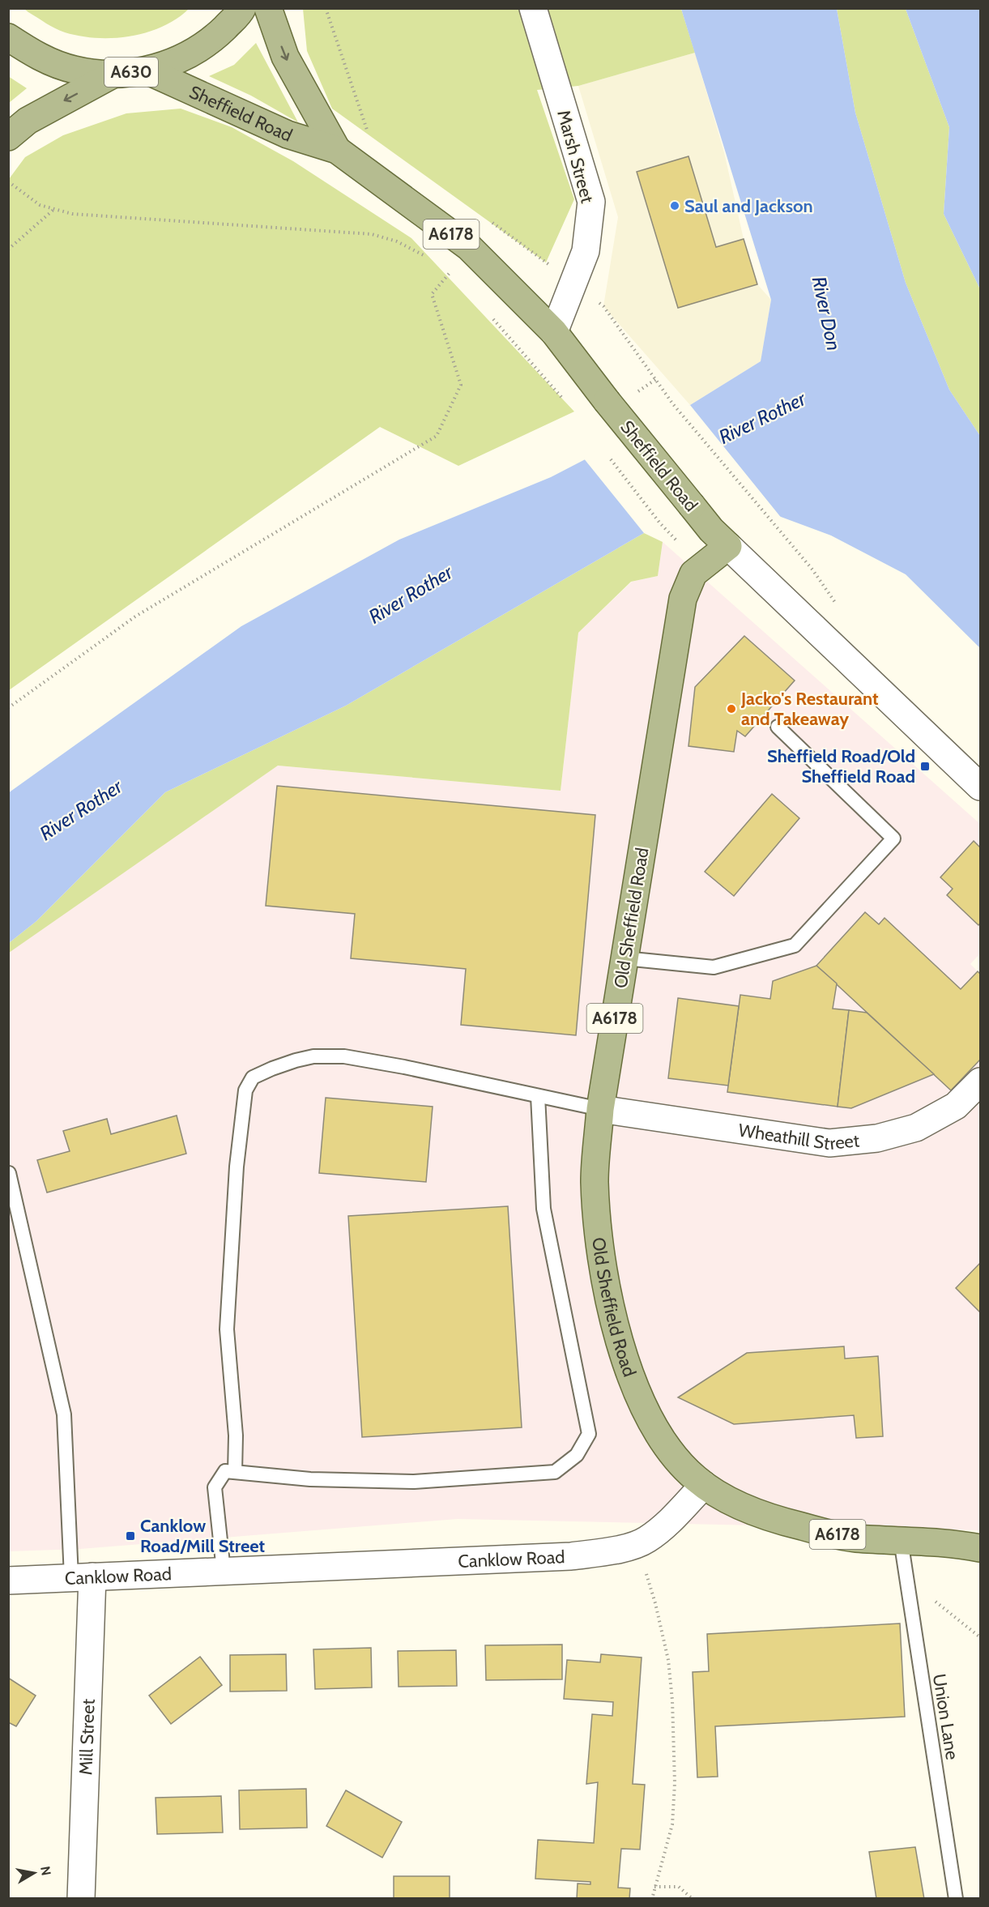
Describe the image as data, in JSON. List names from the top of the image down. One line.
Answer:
{"streets":{"main road":["A630","Sheffield Road","A6178","Old Sheffield Road"],"street":["Marsh Street","Wheathill Street","Canklow Road","Mill Street"],"lane":["Union Lane"]},"crossings":[["A630","Sheffield Road"],["Sheffield Road","Marsh Street"],["Sheffield Road","Old Sheffield Road"],["A6178","Old Sheffield Road"],["A6178","Canklow Road"],["A6178","Union Lane"],["Old Sheffield Road","Wheathill Street"],["Old Sheffield Road","Canklow Road"],["Canklow Road","Mill Street"]],"water":["River Don","River Rother"],"places":{"other":["Saul and Jackson","Jacko's Restaurant and Takeaway"],"transit":["Sheffield Road/Old Sheffield Road","Canklow Road/Mill Street"]},"north":"right"}
